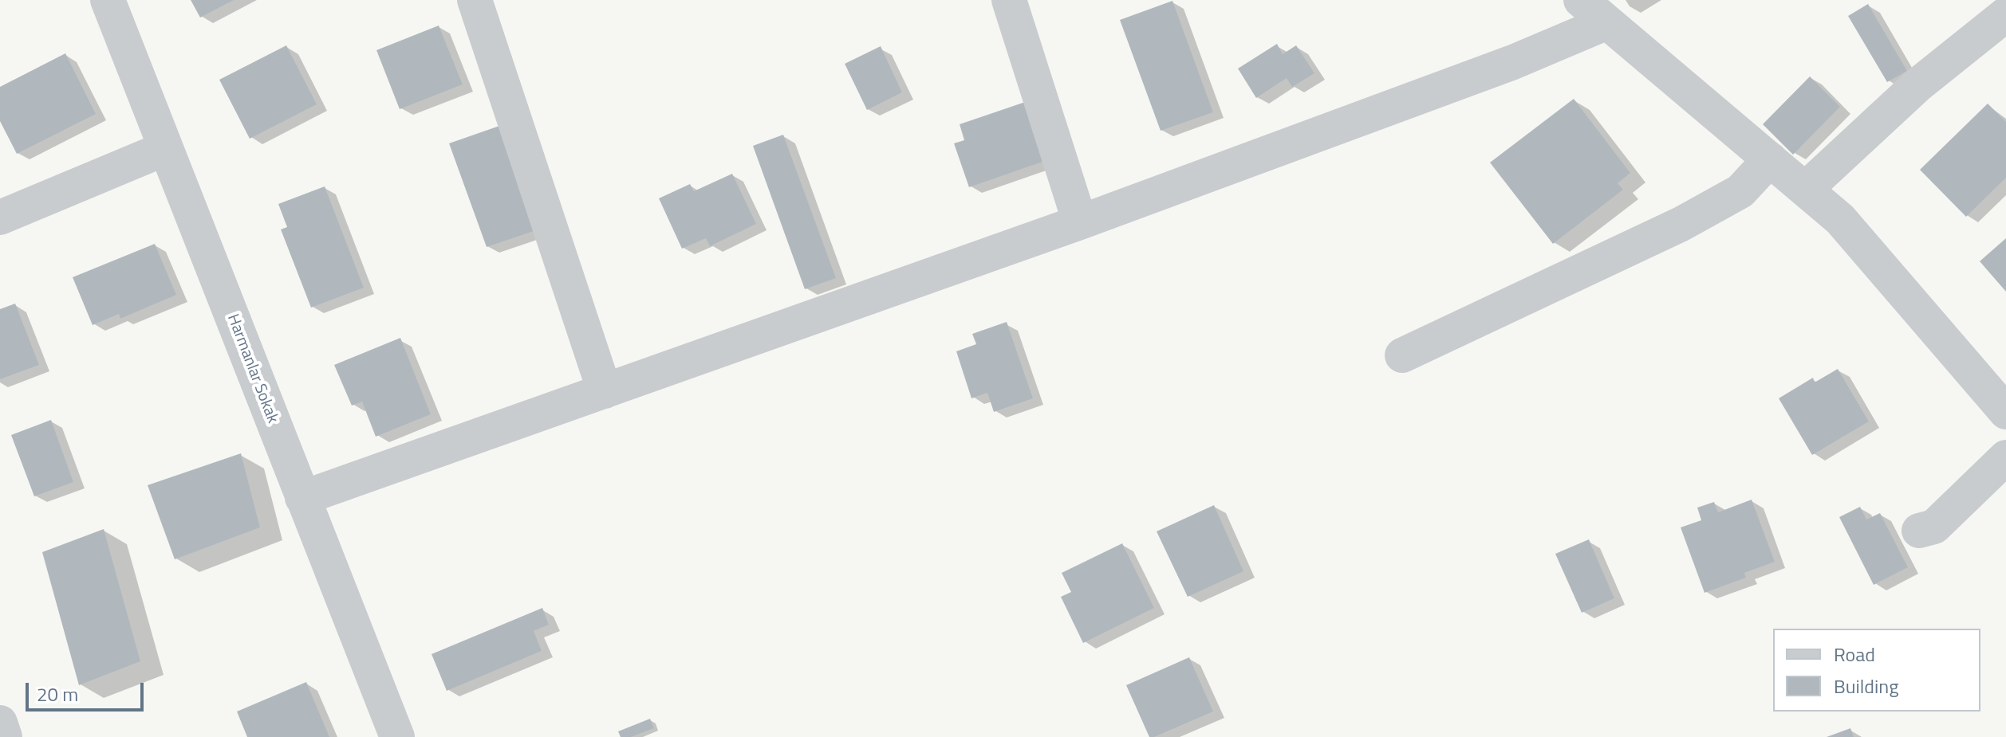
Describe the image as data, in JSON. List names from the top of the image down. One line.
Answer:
{"streets":{"street":["Harmanlar Sokak"]},"legend":["Road","Building"],"scale_bar":"20 m"}
